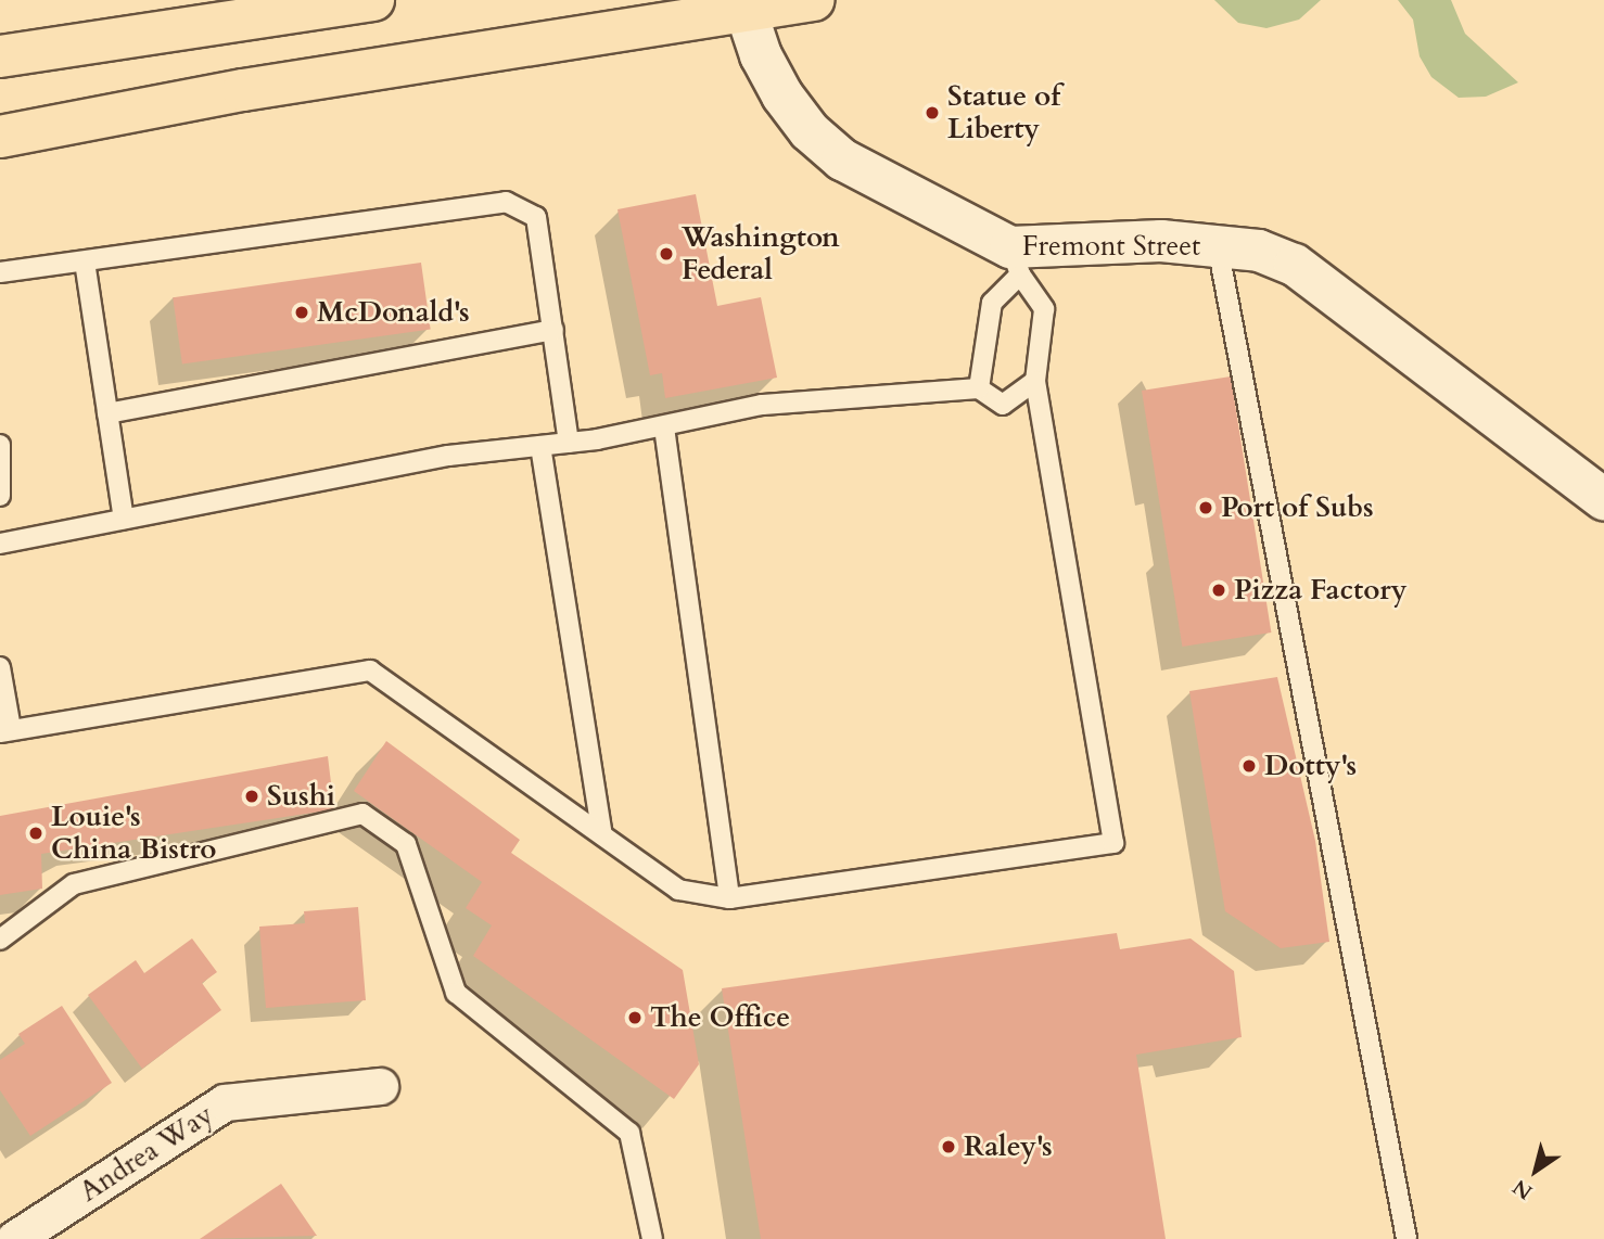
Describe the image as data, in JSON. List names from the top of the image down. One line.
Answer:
{"streets":{"street":["Fremont Street","Andrea Way"]},"places":["Statue of Liberty","Washington Federal","McDonald's","Port of Subs","Pizza Factory","Dotty's","Sushi","Louie's China Bistro","The Office","Raley's"],"north":"bottom left"}
